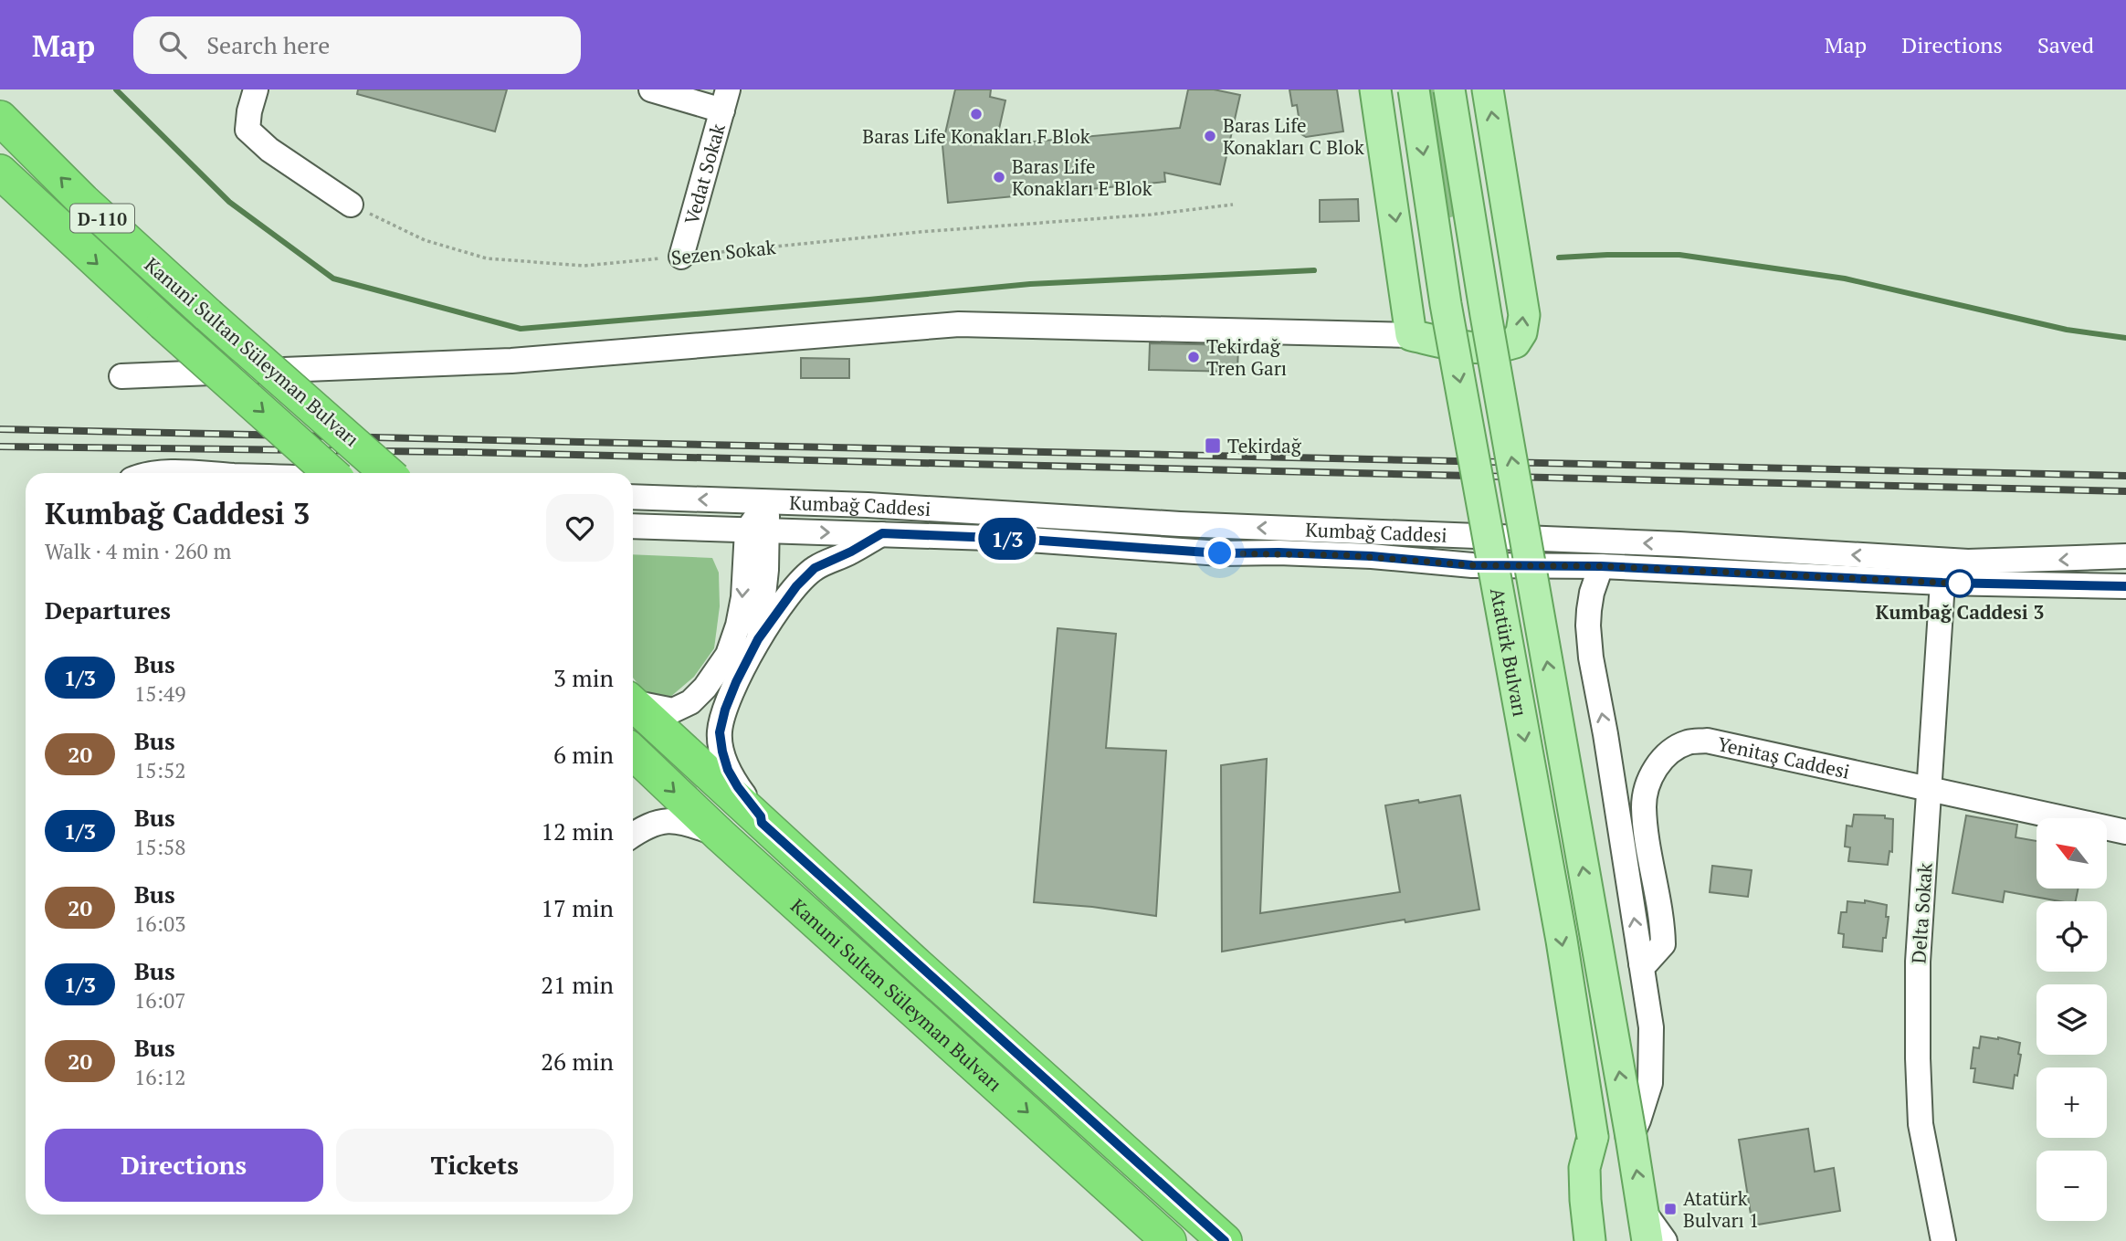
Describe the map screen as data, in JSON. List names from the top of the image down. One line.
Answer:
{"streets":{"highway":["D-110","Kanuni Sultan Süleyman Bulvarı"],"main road":["Atatürk Bulvarı"],"street":["Vedat Sokak","Kumbağ Caddesi","Yenitaş Caddesi","Delta Sokak"],"path":["Sezen Sokak"]},"crossings":[["Vedat Sokak","Sezen Sokak"],["Kumbağ Caddesi","Delta Sokak"],["Yenitaş Caddesi","Delta Sokak"]],"places":{"other":["Baras Life Konakları F Blok","Baras Life Konakları C Blok","Baras Life Konakları E Blok","Tekirdağ Tren Garı","Kumbağ Caddesi 3"],"transit":["Tekirdağ","Atatürk Bulvarı 1"]},"lines":["bus line 1/3"],"north":"top left","page":{"header":"Map","search":"Search here","nav":["Map","Directions","Saved"],"on_map":"1/3","heading":[["Kumbağ Caddesi 3","Walk · 4 min · 260 m"],"Departures"],"list":[{"mark":"1/3","name":"Bus","note":"15:49","value":"3 min"},{"mark":"20","name":"Bus","note":"15:52","value":"6 min"},{"mark":"1/3","name":"Bus","note":"15:58","value":"12 min"},{"mark":"20","name":"Bus","note":"16:03","value":"17 min"},{"mark":"1/3","name":"Bus","note":"16:07","value":"21 min"},{"mark":"20","name":"Bus","note":"16:12","value":"26 min"}],"map_buttons":["+","−"],"buttons":["Directions","Tickets"]}}
